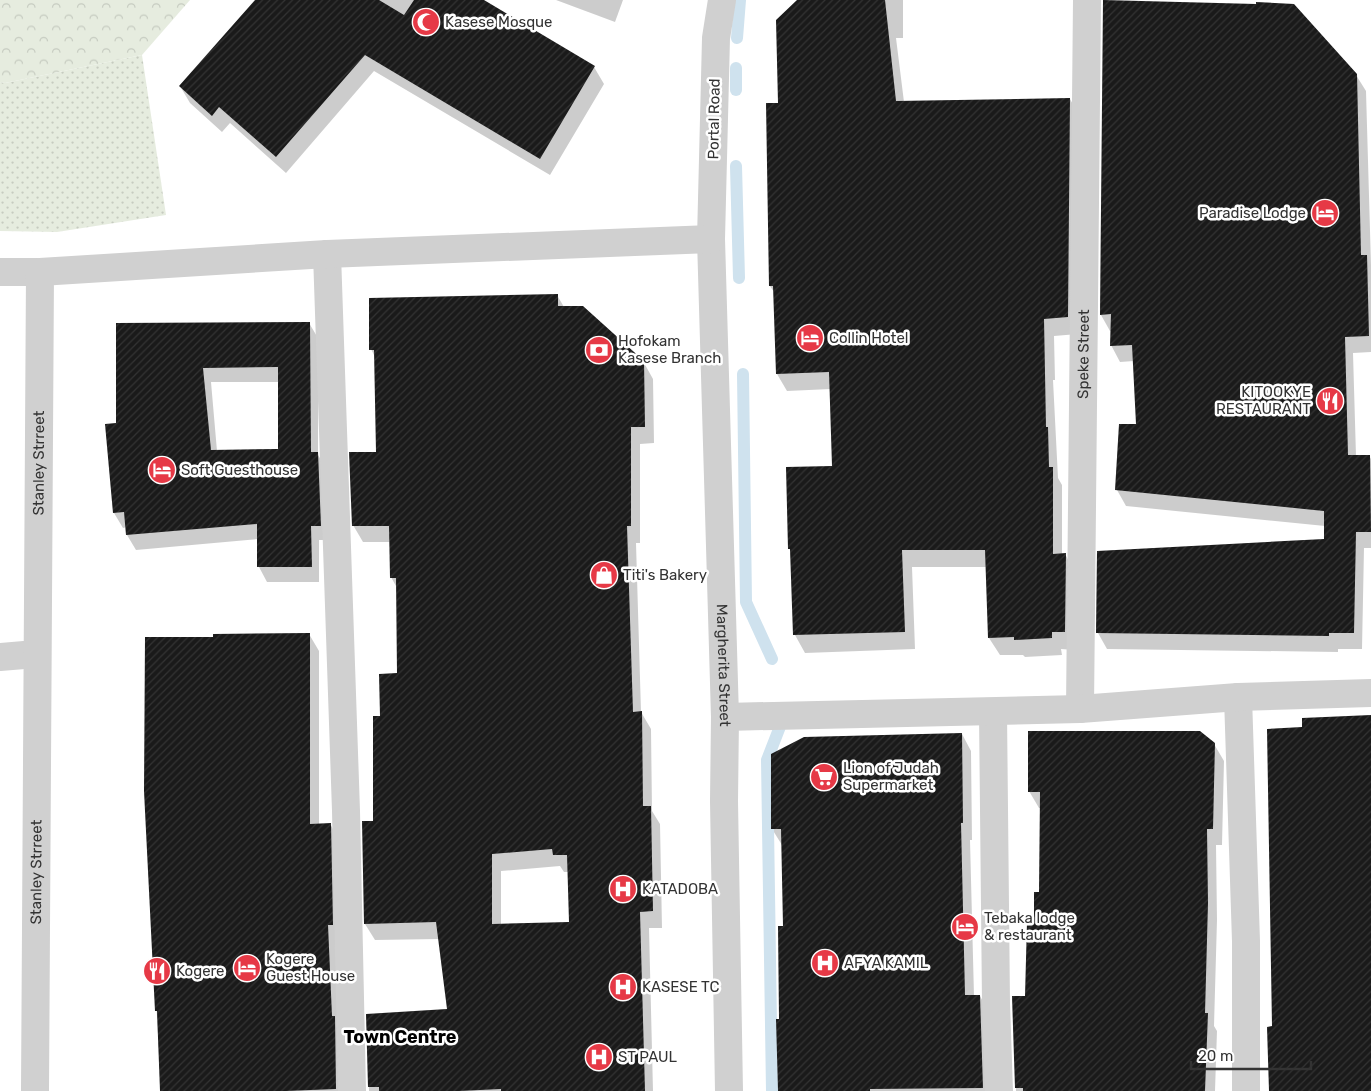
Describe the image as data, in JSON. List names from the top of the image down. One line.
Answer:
{"streets":{"street":["Portal Road","Speke Street","Stanley Strreet","Margherita Street"]},"crossings":[["Portal Road","Margherita Street"]],"districts":["Town Centre"],"places":{"mosque":["Kasese Mosque"],"hotel":["Paradise Lodge","Collin Hotel","Soft Guesthouse","Tebaka lodge & restaurant","Kogere Guest House"],"bank":["Hofokam Kasese Branch"],"restaurant":["KITOOKYE RESTAURANT","Kogere"],"shop":["Titi's Bakery"],"supermarket":["Lion of Judah Supermarket"],"hospital":["KATADOBA","AFYA KAMIL","KASESE TC","ST PAUL"]},"scale_bar":"20 m"}
